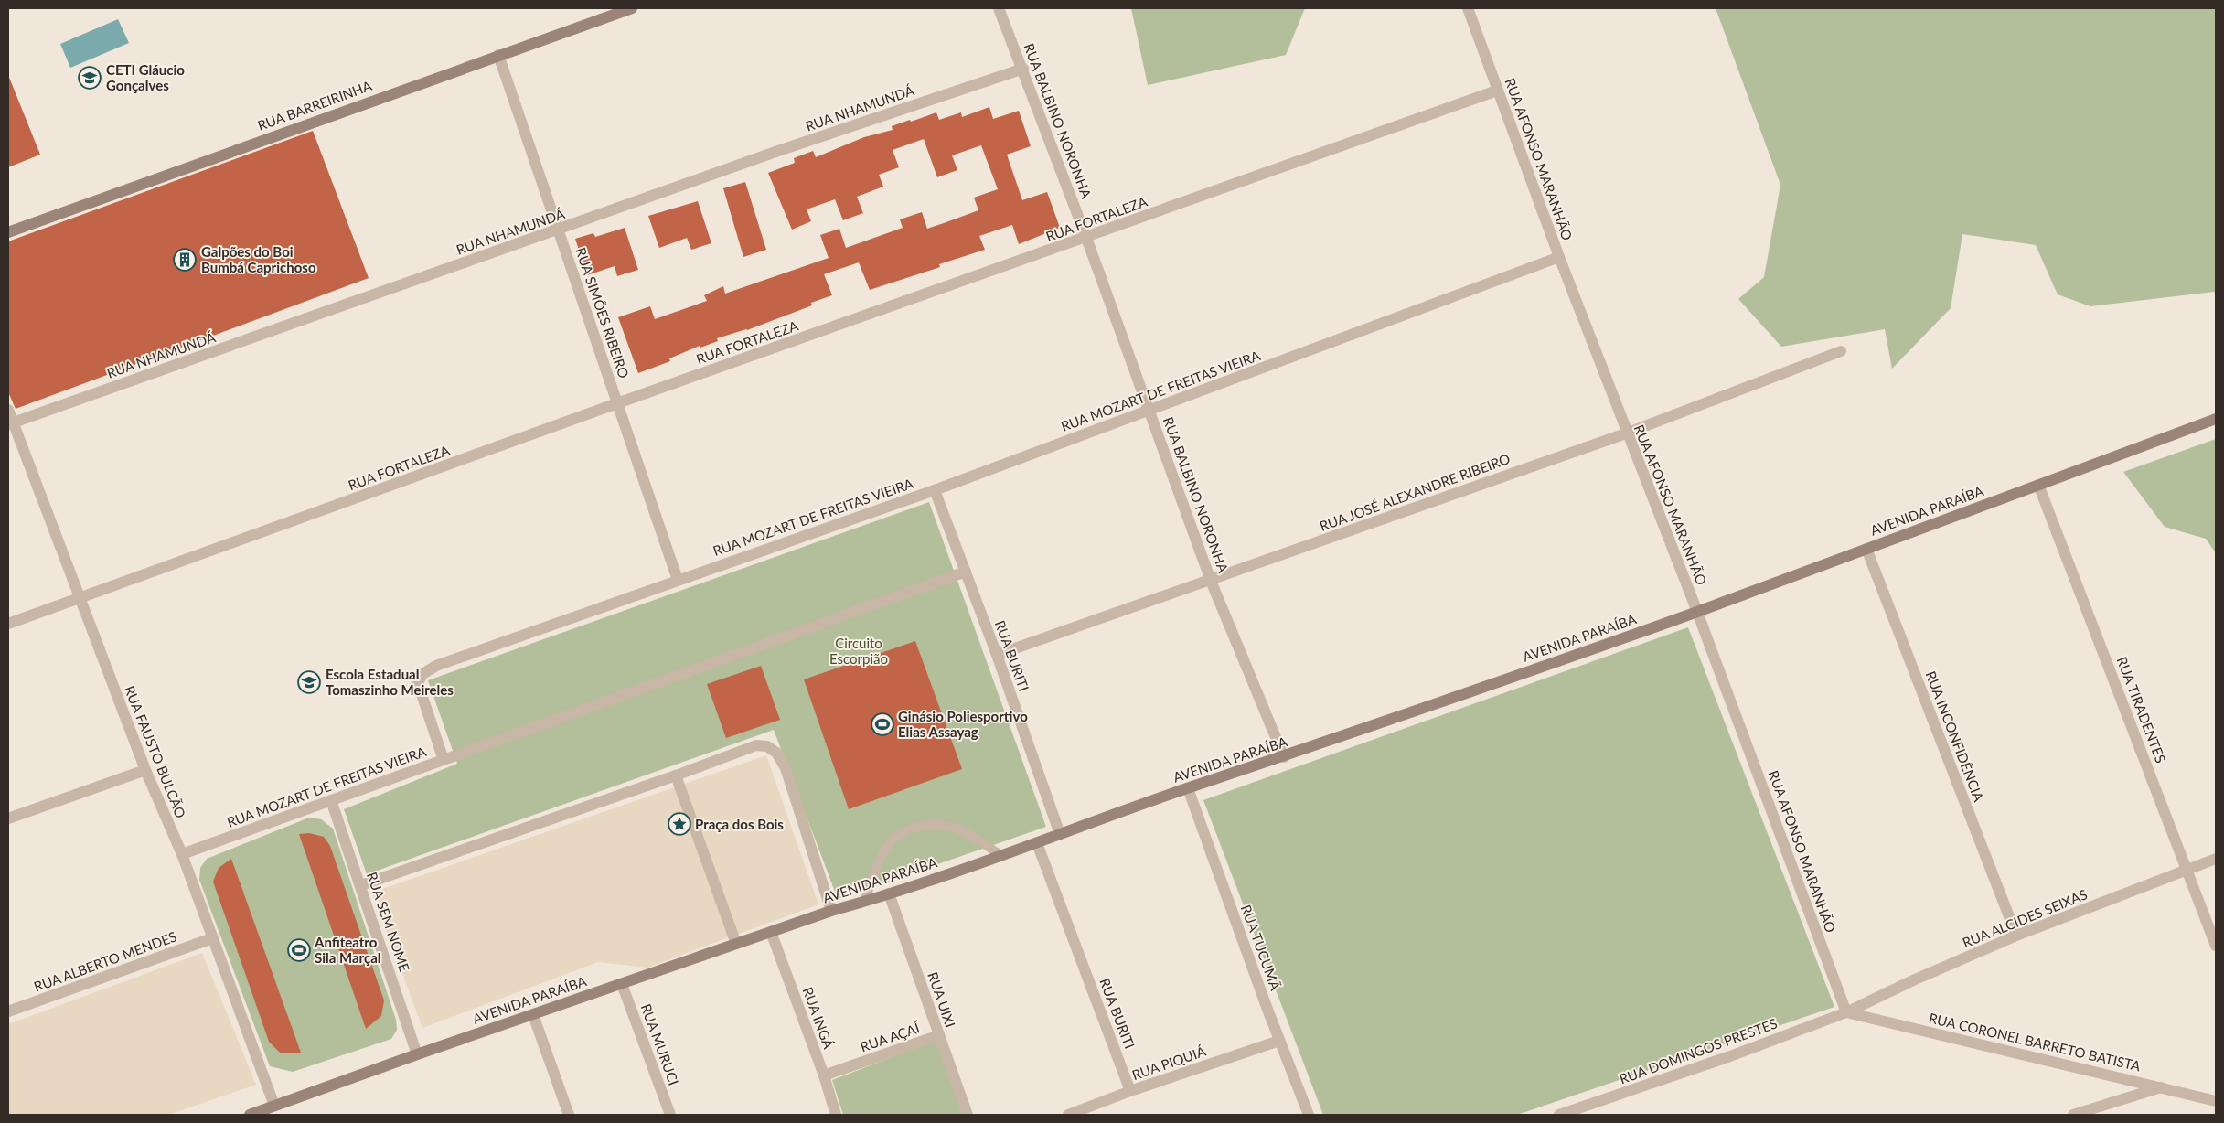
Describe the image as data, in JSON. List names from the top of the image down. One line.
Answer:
{"streets":{"street":["RUA BARREIRINHA","RUA NHAMUNDÁ","RUA BALBINO NORONHA","RUA AFONSO MARANHÃO","RUA FORTALEZA","RUA SIMÕES RIBEIRO","RUA MOZART DE FREITAS VIEIRA","RUA JOSÉ ALEXANDRE RIBEIRO","AVENIDA PARAÍBA","RUA BURITI","RUA TIRADENTES","RUA INCONFIDÊNCIA","RUA FAUSTO BULCÃO","RUA ALCIDES SEIXAS","RUA SEM NOME","RUA TUCUMÃ","RUA ALBERTO MENDES","RUA UIXI","RUA INGÁ","RUA AÇAÍ","RUA CORONEL BARRETO BATISTA","RUA MURUCI","RUA DOMINGOS PRESTES","RUA PIQUIÁ"]},"crossings":[["RUA BARREIRINHA","RUA SIMÕES RIBEIRO"],["RUA NHAMUNDÁ","RUA BALBINO NORONHA"],["RUA NHAMUNDÁ","RUA SIMÕES RIBEIRO"],["RUA NHAMUNDÁ","RUA FAUSTO BULCÃO"],["RUA BALBINO NORONHA","RUA FORTALEZA"],["RUA BALBINO NORONHA","RUA MOZART DE FREITAS VIEIRA"],["RUA BALBINO NORONHA","RUA JOSÉ ALEXANDRE RIBEIRO"],["RUA BALBINO NORONHA","AVENIDA PARAÍBA"],["RUA AFONSO MARANHÃO","RUA FORTALEZA"],["RUA AFONSO MARANHÃO","RUA MOZART DE FREITAS VIEIRA"],["RUA AFONSO MARANHÃO","RUA JOSÉ ALEXANDRE RIBEIRO"],["RUA AFONSO MARANHÃO","AVENIDA PARAÍBA"],["RUA AFONSO MARANHÃO","RUA ALCIDES SEIXAS"],["RUA AFONSO MARANHÃO","RUA CORONEL BARRETO BATISTA"],["RUA AFONSO MARANHÃO","RUA DOMINGOS PRESTES"],["RUA FORTALEZA","RUA SIMÕES RIBEIRO"],["RUA FORTALEZA","RUA FAUSTO BULCÃO"],["RUA SIMÕES RIBEIRO","RUA MOZART DE FREITAS VIEIRA"],["RUA MOZART DE FREITAS VIEIRA","RUA BURITI"],["RUA MOZART DE FREITAS VIEIRA","RUA FAUSTO BULCÃO"],["RUA MOZART DE FREITAS VIEIRA","RUA SEM NOME"],["RUA JOSÉ ALEXANDRE RIBEIRO","RUA BURITI"],["AVENIDA PARAÍBA","RUA BURITI"],["AVENIDA PARAÍBA","RUA TIRADENTES"],["AVENIDA PARAÍBA","RUA INCONFIDÊNCIA"],["AVENIDA PARAÍBA","RUA FAUSTO BULCÃO"],["AVENIDA PARAÍBA","RUA SEM NOME"],["AVENIDA PARAÍBA","RUA TUCUMÃ"],["AVENIDA PARAÍBA","RUA UIXI"],["AVENIDA PARAÍBA","RUA INGÁ"],["AVENIDA PARAÍBA","RUA MURUCI"],["RUA BURITI","RUA PIQUIÁ"],["RUA TIRADENTES","RUA ALCIDES SEIXAS"],["RUA INCONFIDÊNCIA","RUA ALCIDES SEIXAS"],["RUA FAUSTO BULCÃO","RUA ALBERTO MENDES"],["RUA ALCIDES SEIXAS","RUA CORONEL BARRETO BATISTA"],["RUA ALCIDES SEIXAS","RUA DOMINGOS PRESTES"],["RUA TUCUMÃ","RUA PIQUIÁ"],["RUA UIXI","RUA AÇAÍ"],["RUA INGÁ","RUA AÇAÍ"],["RUA CORONEL BARRETO BATISTA","RUA DOMINGOS PRESTES"]],"parks":["Circuito Escorpião"],"places":{"school or university":["CETI Gláucio Gonçalves","Escola Estadual Tomaszinho Meireles"],"building":["Galpões do Boi Bumbá Caprichoso"],"sports":["Ginásio Poliesportivo Elias Assayag","Anfiteatro Sila Marçal"],"place":["Praça dos Bois"]}}
